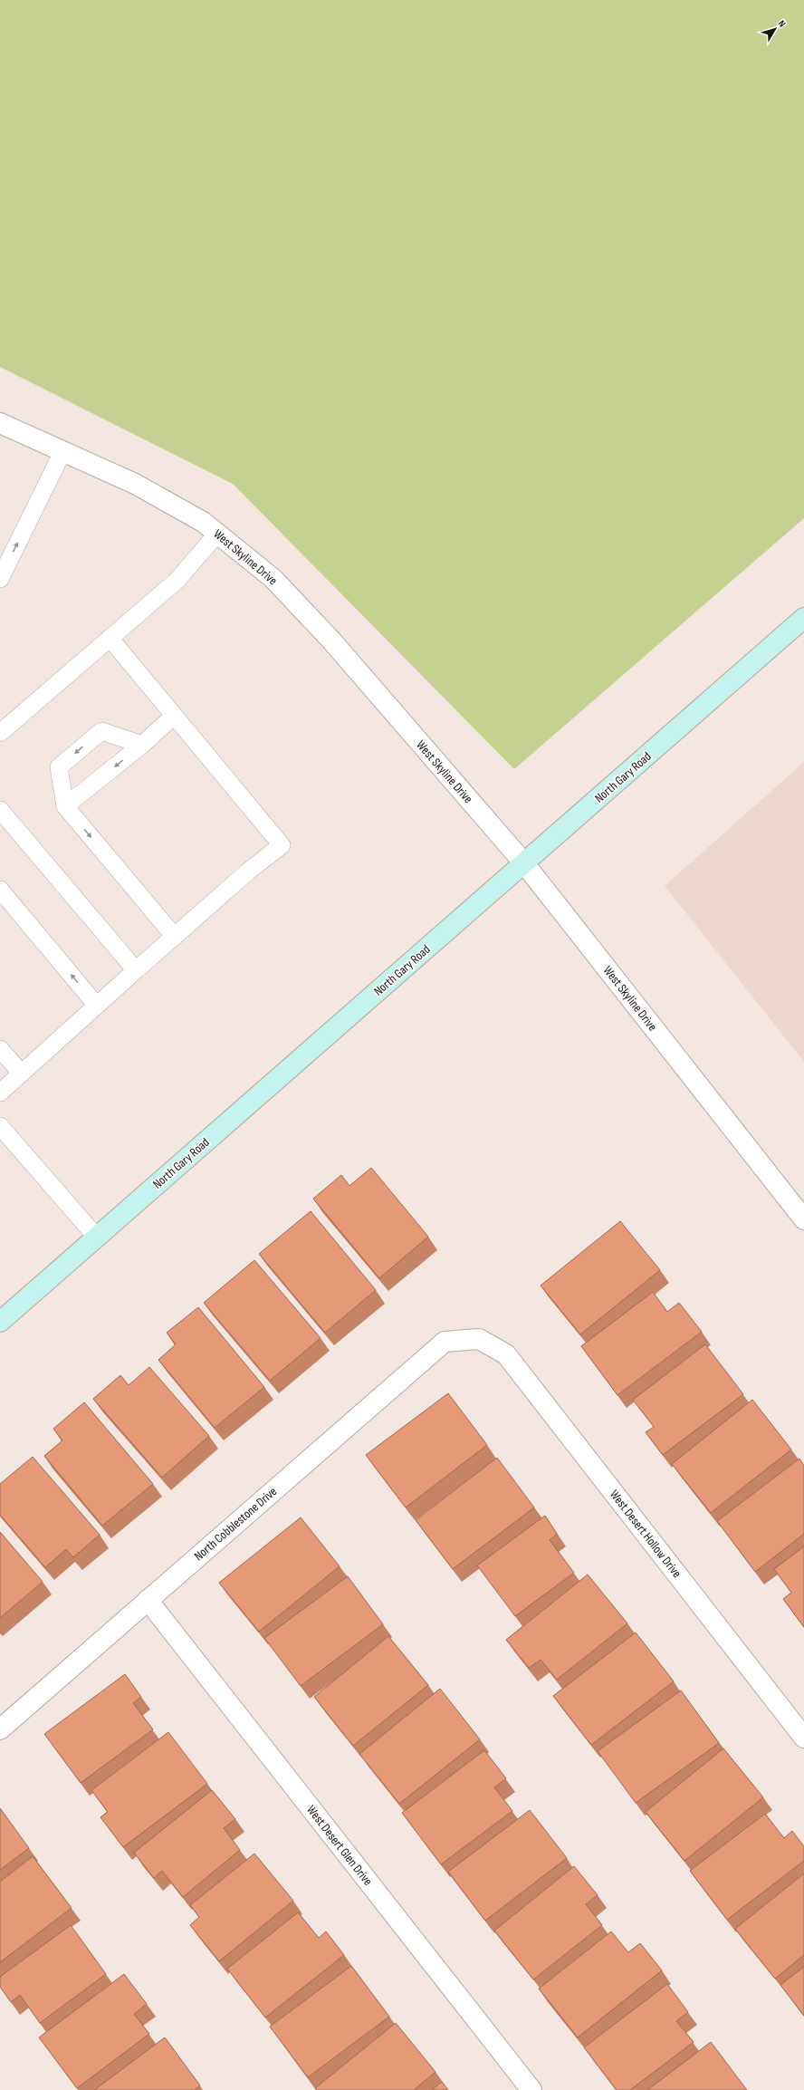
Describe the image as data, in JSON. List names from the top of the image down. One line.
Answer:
{"streets":{"main road":["North Gary Road"],"street":["West Skyline Drive","North Cobblestone Drive","West Desert Hollow Drive","West Desert Glen Drive"]},"crossings":[["West Skyline Drive","North Gary Road"],["North Cobblestone Drive","West Desert Hollow Drive"],["North Cobblestone Drive","West Desert Glen Drive"]],"north":"top right"}
